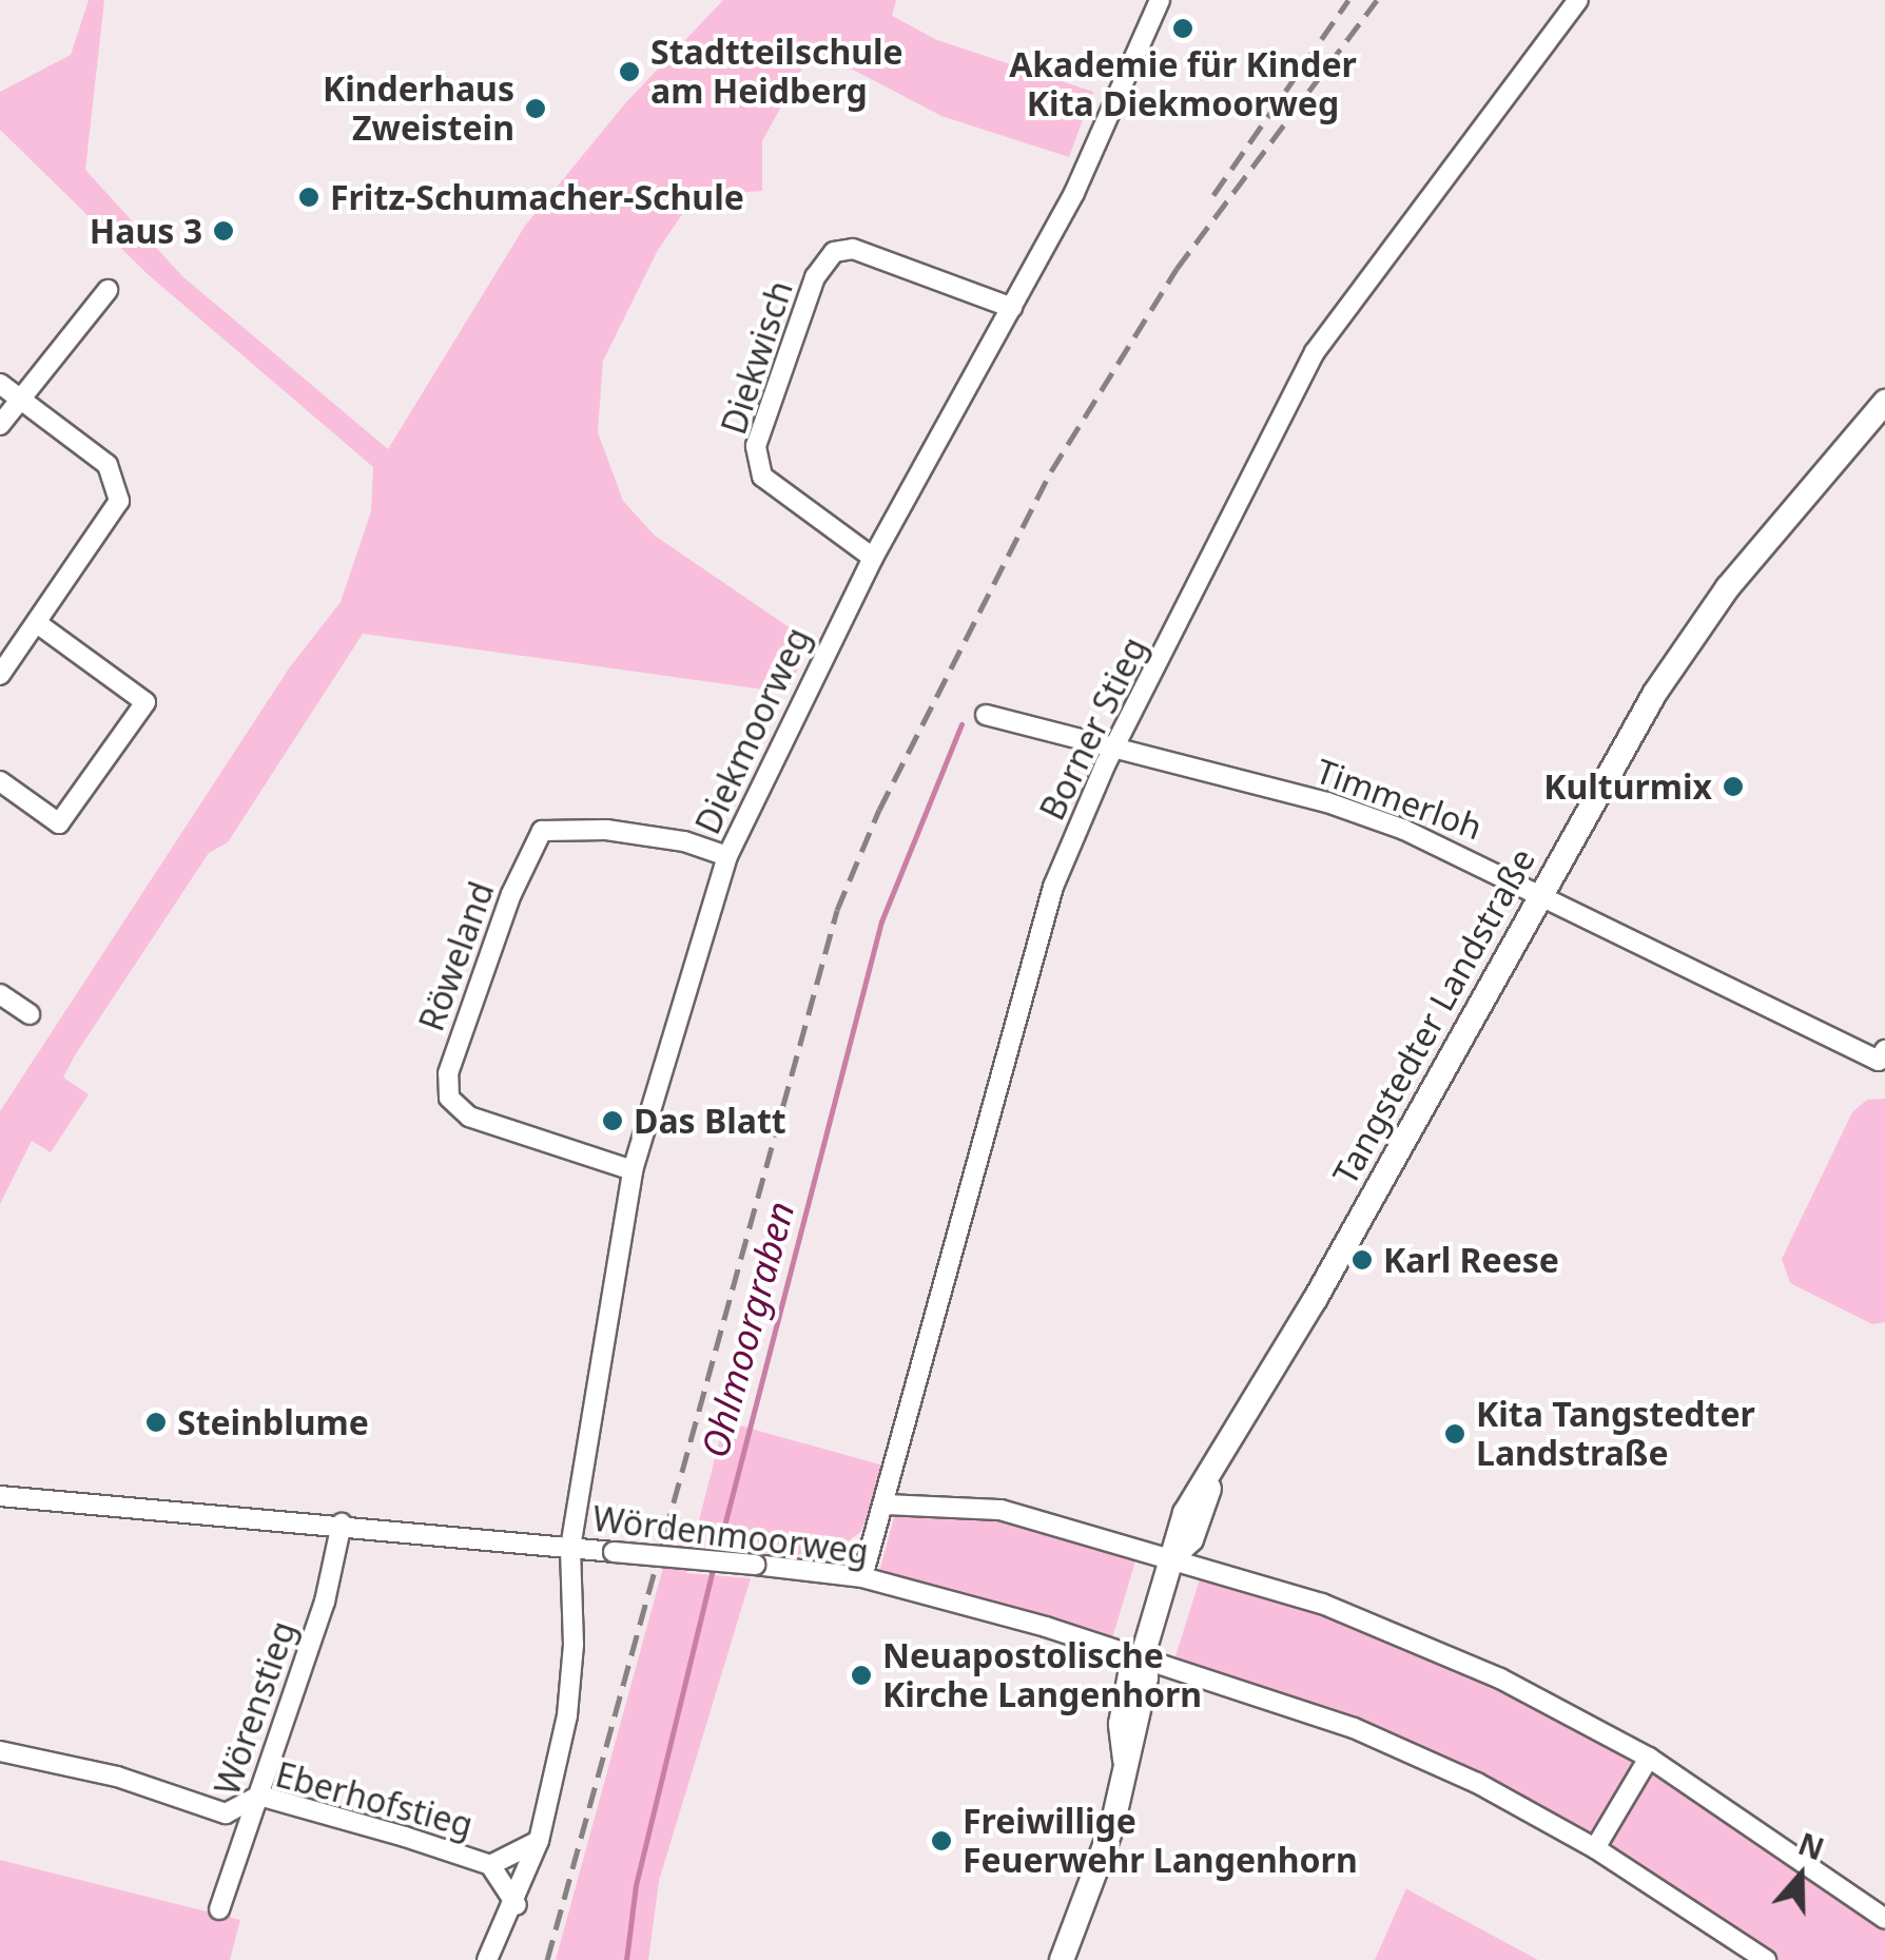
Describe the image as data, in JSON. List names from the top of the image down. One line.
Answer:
{"streets":{"street":["Diekwisch","Borner Stieg","Diekmoorweg","Timmerloh","Röweland","Tangstedter Landstraße","Wördenmoorweg","Wörenstieg","Eberhofstieg"]},"crossings":[["Diekwisch","Diekmoorweg"],["Borner Stieg","Timmerloh"],["Borner Stieg","Wördenmoorweg"],["Diekmoorweg","Röweland"],["Diekmoorweg","Wördenmoorweg"],["Diekmoorweg","Eberhofstieg"],["Timmerloh","Tangstedter Landstraße"],["Tangstedter Landstraße","Wördenmoorweg"],["Wördenmoorweg","Wörenstieg"],["Wörenstieg","Eberhofstieg"]],"water":["Ohlmoorgraben"],"places":["Akademie für Kinder Kita Diekmoorweg","Stadtteilschule am Heidberg","Kinderhaus Zweistein","Fritz-Schumacher-Schule","Haus 3","Kulturmix","Das Blatt","Karl Reese","Steinblume","Kita Tangstedter Landstraße","Neuapostolische Kirche Langenhorn","Freiwillige Feuerwehr Langenhorn"],"north":"top"}
